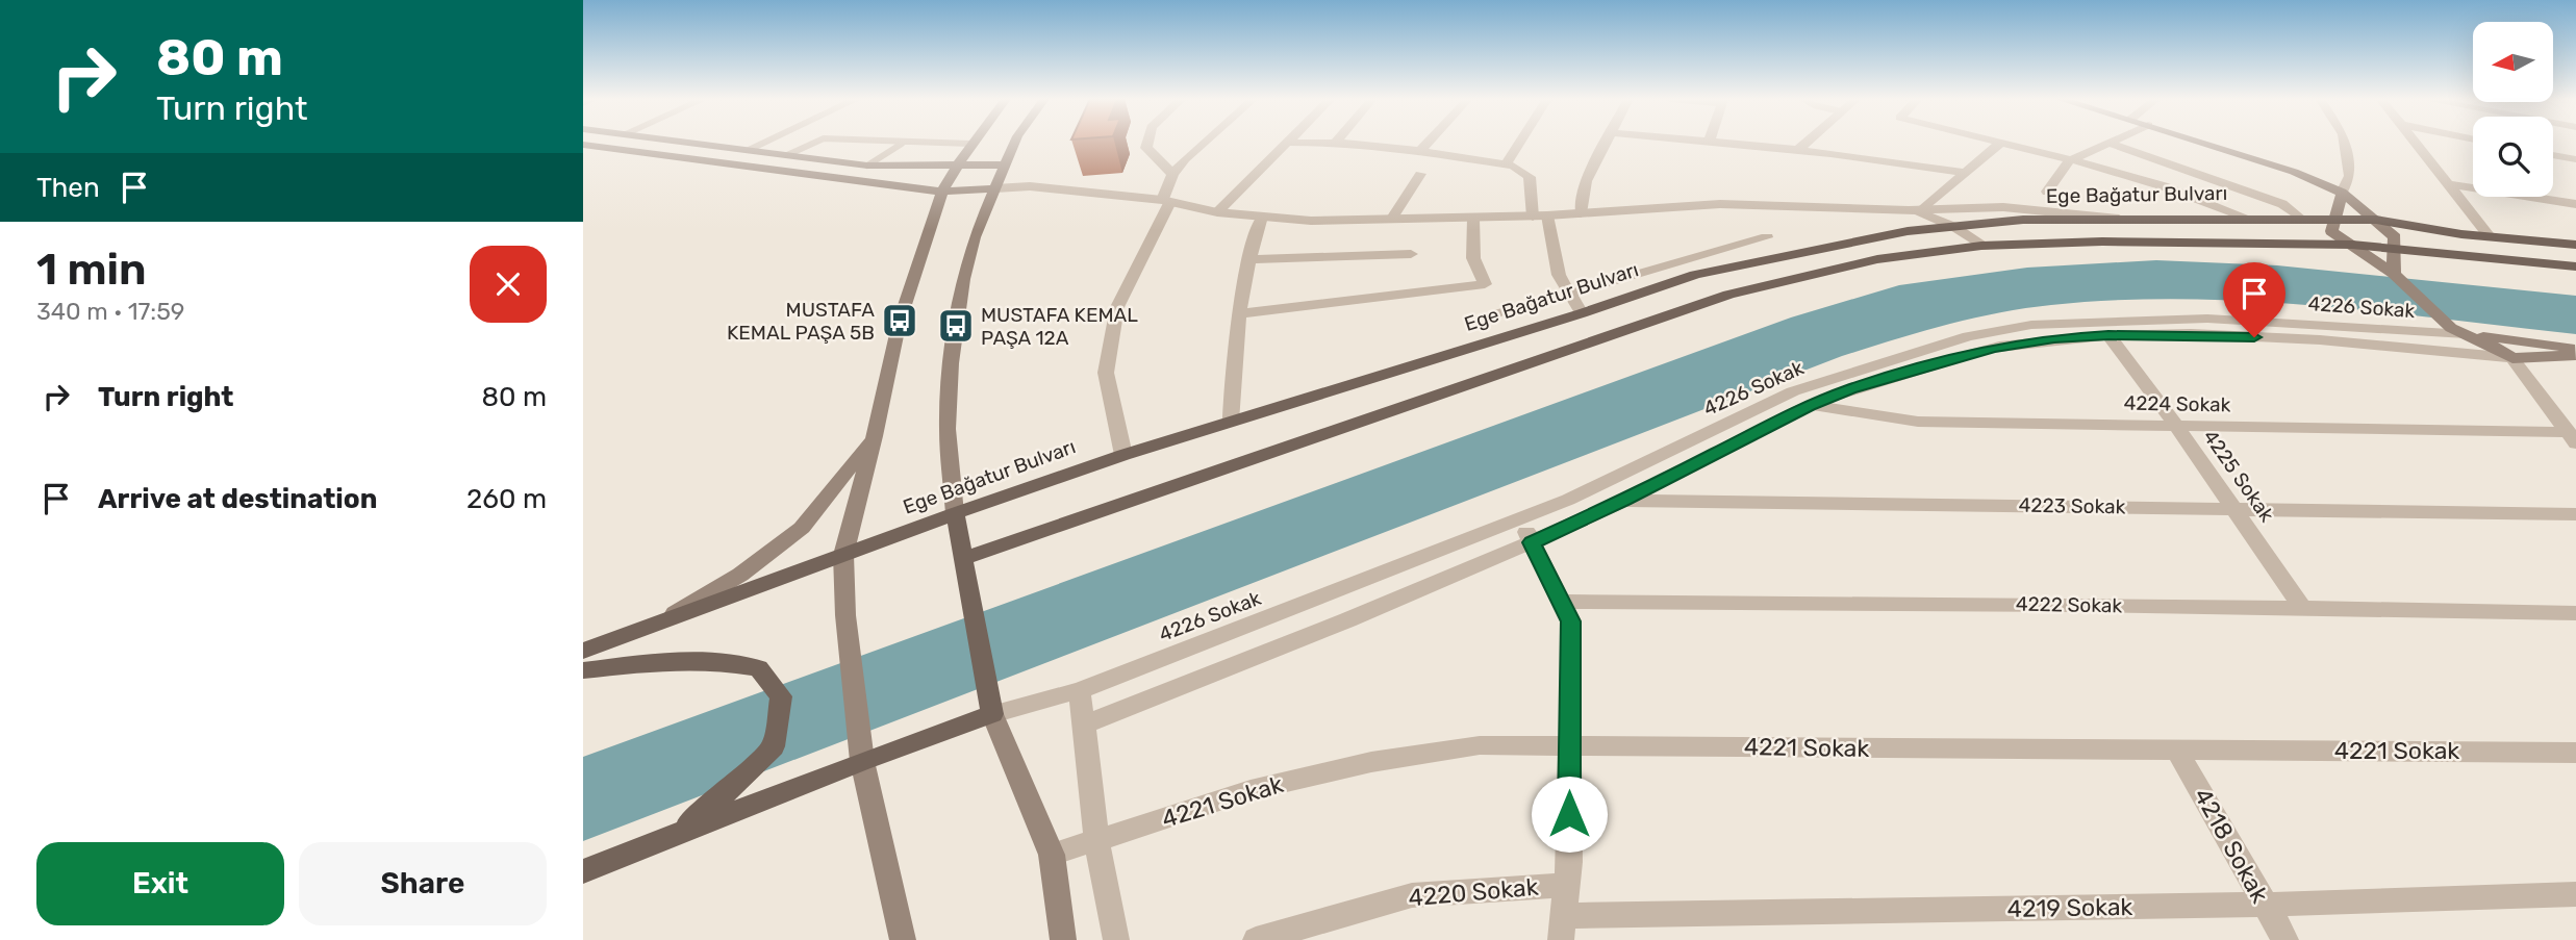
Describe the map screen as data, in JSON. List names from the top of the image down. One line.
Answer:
{"streets":{"main road":["Ege Bağatur Bulvarı","4226 Sokak"],"street":["4224 Sokak","4225 Sokak","4223 Sokak","4222 Sokak","4221 Sokak","4218 Sokak","4220 Sokak","4219 Sokak"]},"crossings":[["4226 Sokak","4223 Sokak"],["4224 Sokak","4225 Sokak"],["4225 Sokak","4223 Sokak"],["4225 Sokak","4222 Sokak"],["4221 Sokak","4218 Sokak"],["4218 Sokak","4219 Sokak"]],"places":{"bus stop":["MUSTAFA KEMAL PAŞA 5B","MUSTAFA KEMAL PAŞA 12A"]},"north":"left","page":{"turn":["80 m","Turn right"],"then":"Then","heading":["1 min","340 m · 17:59"],"list":[{"name":"Turn right","value":"80 m"},{"name":"Arrive at destination","value":"260 m"}],"buttons":["Exit","Share"]}}
